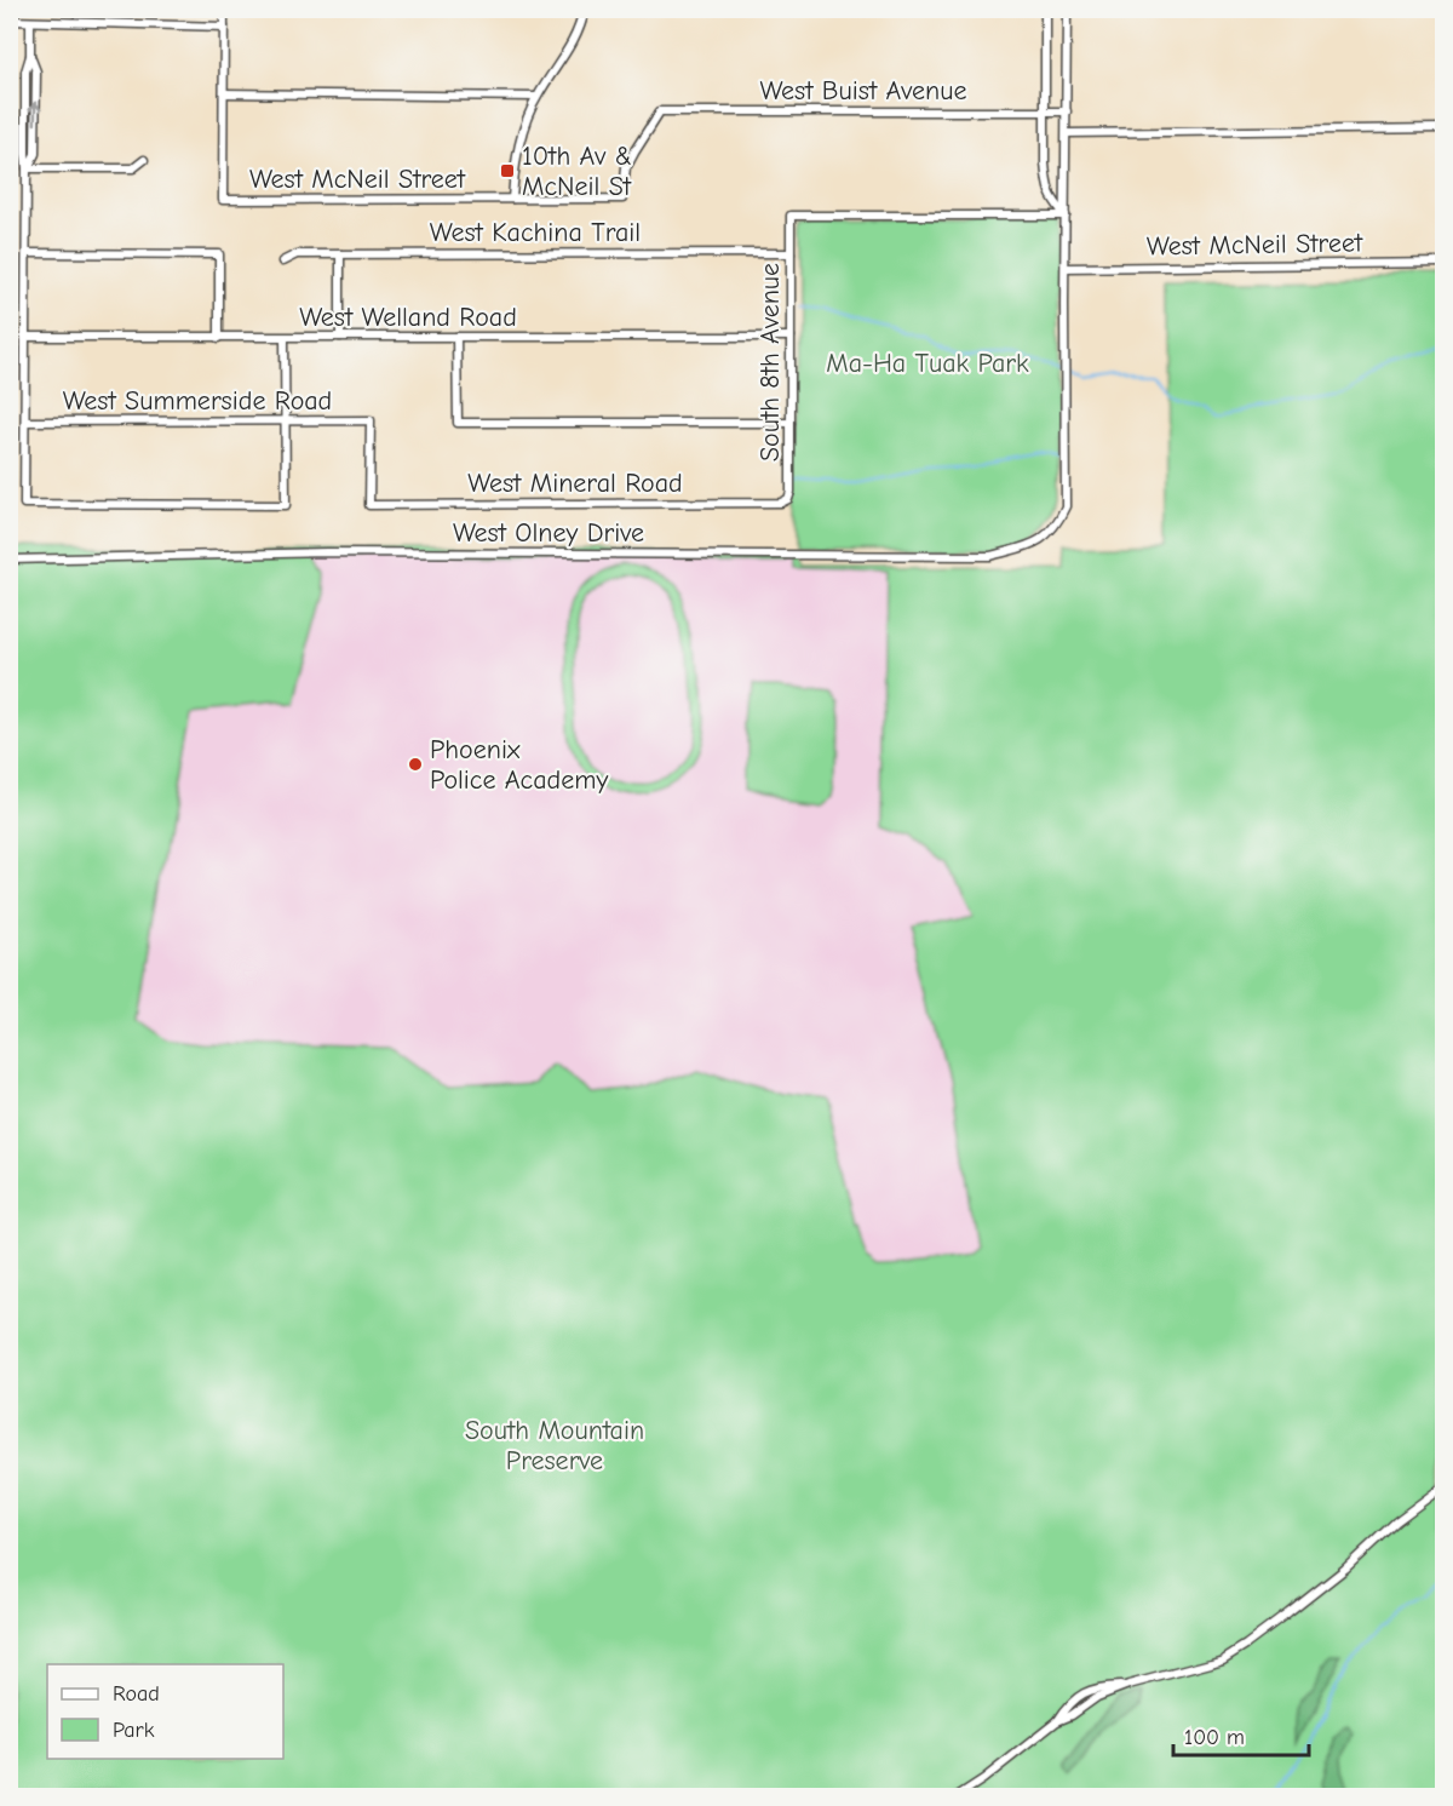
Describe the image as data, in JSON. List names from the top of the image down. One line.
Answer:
{"streets":{"street":["West Buist Avenue","West McNeil Street","West Kachina Trail","West Welland Road","South 8th Avenue","West Summerside Road","West Mineral Road","West Olney Drive"]},"crossings":[["West Buist Avenue","West McNeil Street"],["West McNeil Street","West Olney Drive"],["West Kachina Trail","South 8th Avenue"],["West Welland Road","South 8th Avenue"],["South 8th Avenue","West Mineral Road"],["West Summerside Road","West Mineral Road"]],"parks":["Ma-Ha Tuak Park","South Mountain Preserve"],"places":{"transit":["10th Av & McNeil St"],"other":["Phoenix Police Academy"]},"legend":["Road","Park"],"scale_bar":"100 m"}
